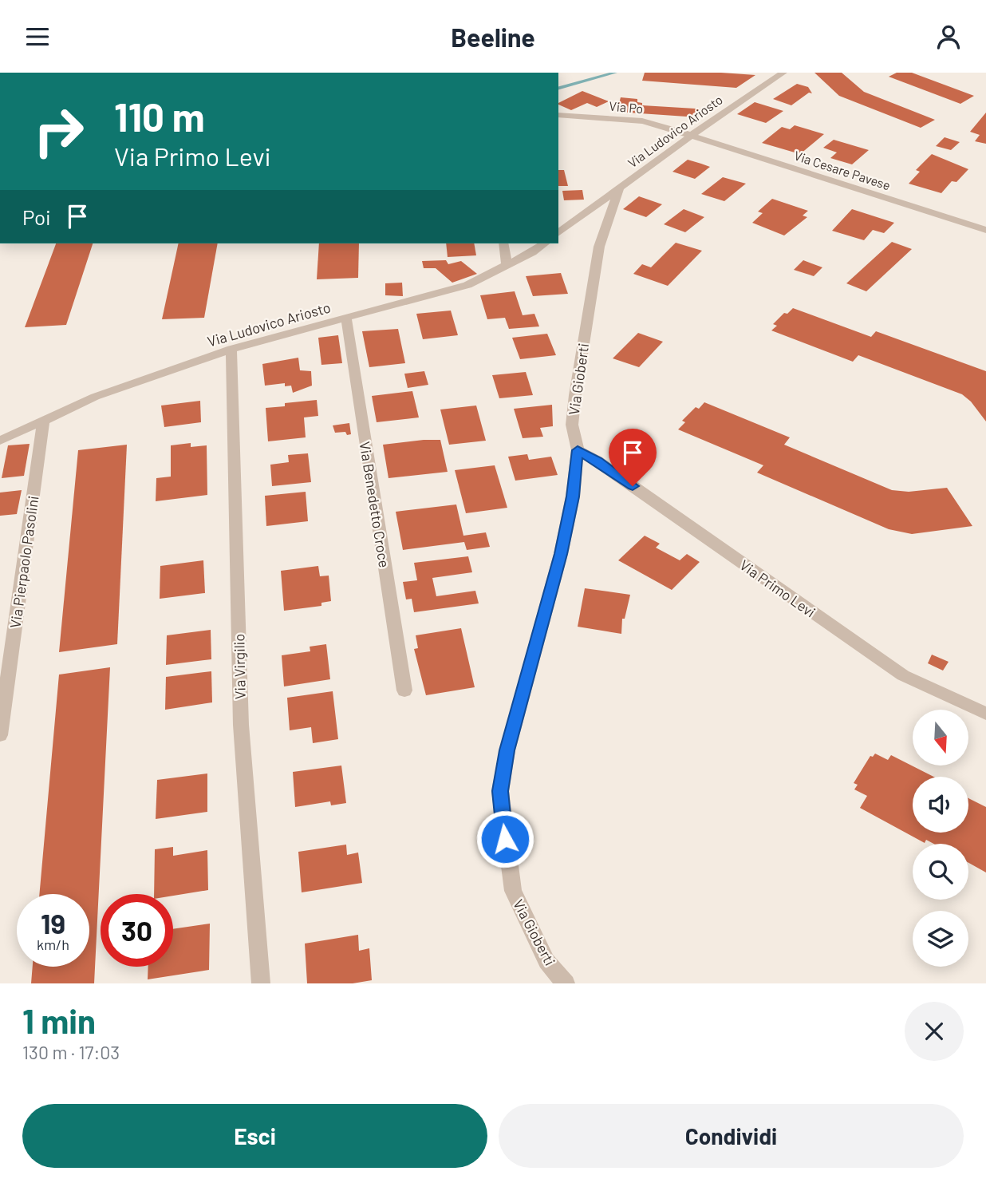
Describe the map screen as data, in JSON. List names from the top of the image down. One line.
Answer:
{"streets":{"street":["Via Po","Via Ludovico Ariosto","Via Cesare Pavese","Via Gioberti","Via Benedetto Croce","Via Pierpaolo Pasolini","Via Primo Levi","Via Virgilio"]},"crossings":[["Via Po","Via Ludovico Ariosto"],["Via Po","Via Cesare Pavese"],["Via Ludovico Ariosto","Via Cesare Pavese"],["Via Ludovico Ariosto","Via Gioberti"],["Via Ludovico Ariosto","Via Benedetto Croce"],["Via Ludovico Ariosto","Via Pierpaolo Pasolini"],["Via Ludovico Ariosto","Via Virgilio"],["Via Gioberti","Via Primo Levi"]],"north":"bottom","page":{"header":"Beeline","turn":["110 m","Via Primo Levi"],"then":"Poi","speed":"19 km/h","limit":"30","heading":["1 min","130 m · 17:03"],"buttons":["Esci","Condividi"]}}
